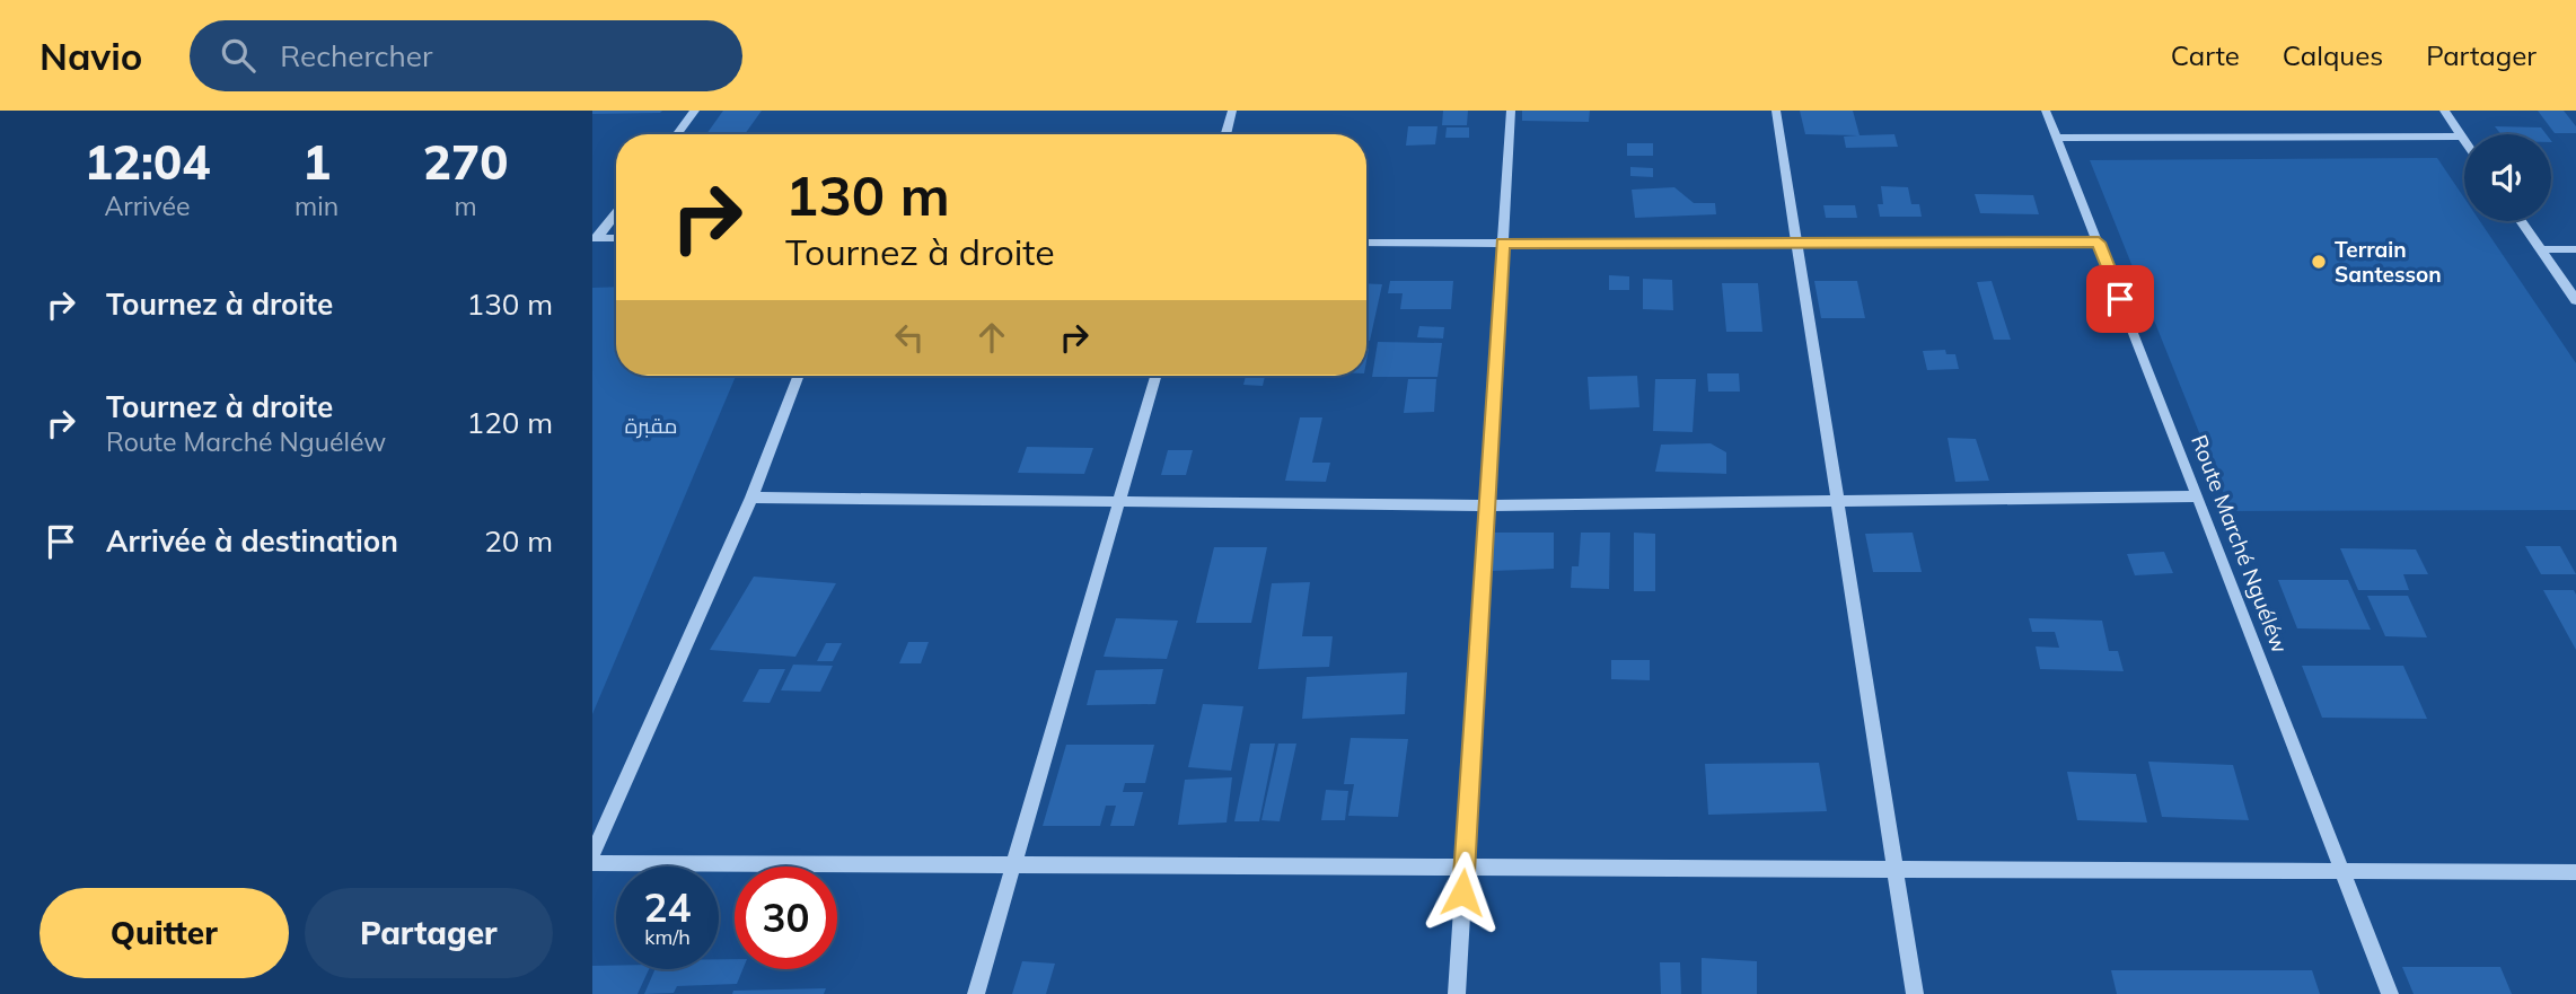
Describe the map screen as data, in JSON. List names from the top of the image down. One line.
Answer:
{"streets":{"street":["Route Marché Nguéléw"]},"parks":["مقبرة"],"places":["Terrain Santesson"],"page":{"header":"Navio","search":"Rechercher","nav":["Carte","Calques","Partager"],"eta":["12:04","Arrivée","1","min","270","m"],"turn":["130 m","Tournez à droite"],"list":[{"name":"Tournez à droite","value":"130 m"},{"name":"Tournez à droite","note":"Route Marché Nguéléw","value":"120 m"},{"name":"Arrivée à destination","value":"20 m"}],"speed":"24 km/h","limit":"30","buttons":["Quitter","Partager"]}}
